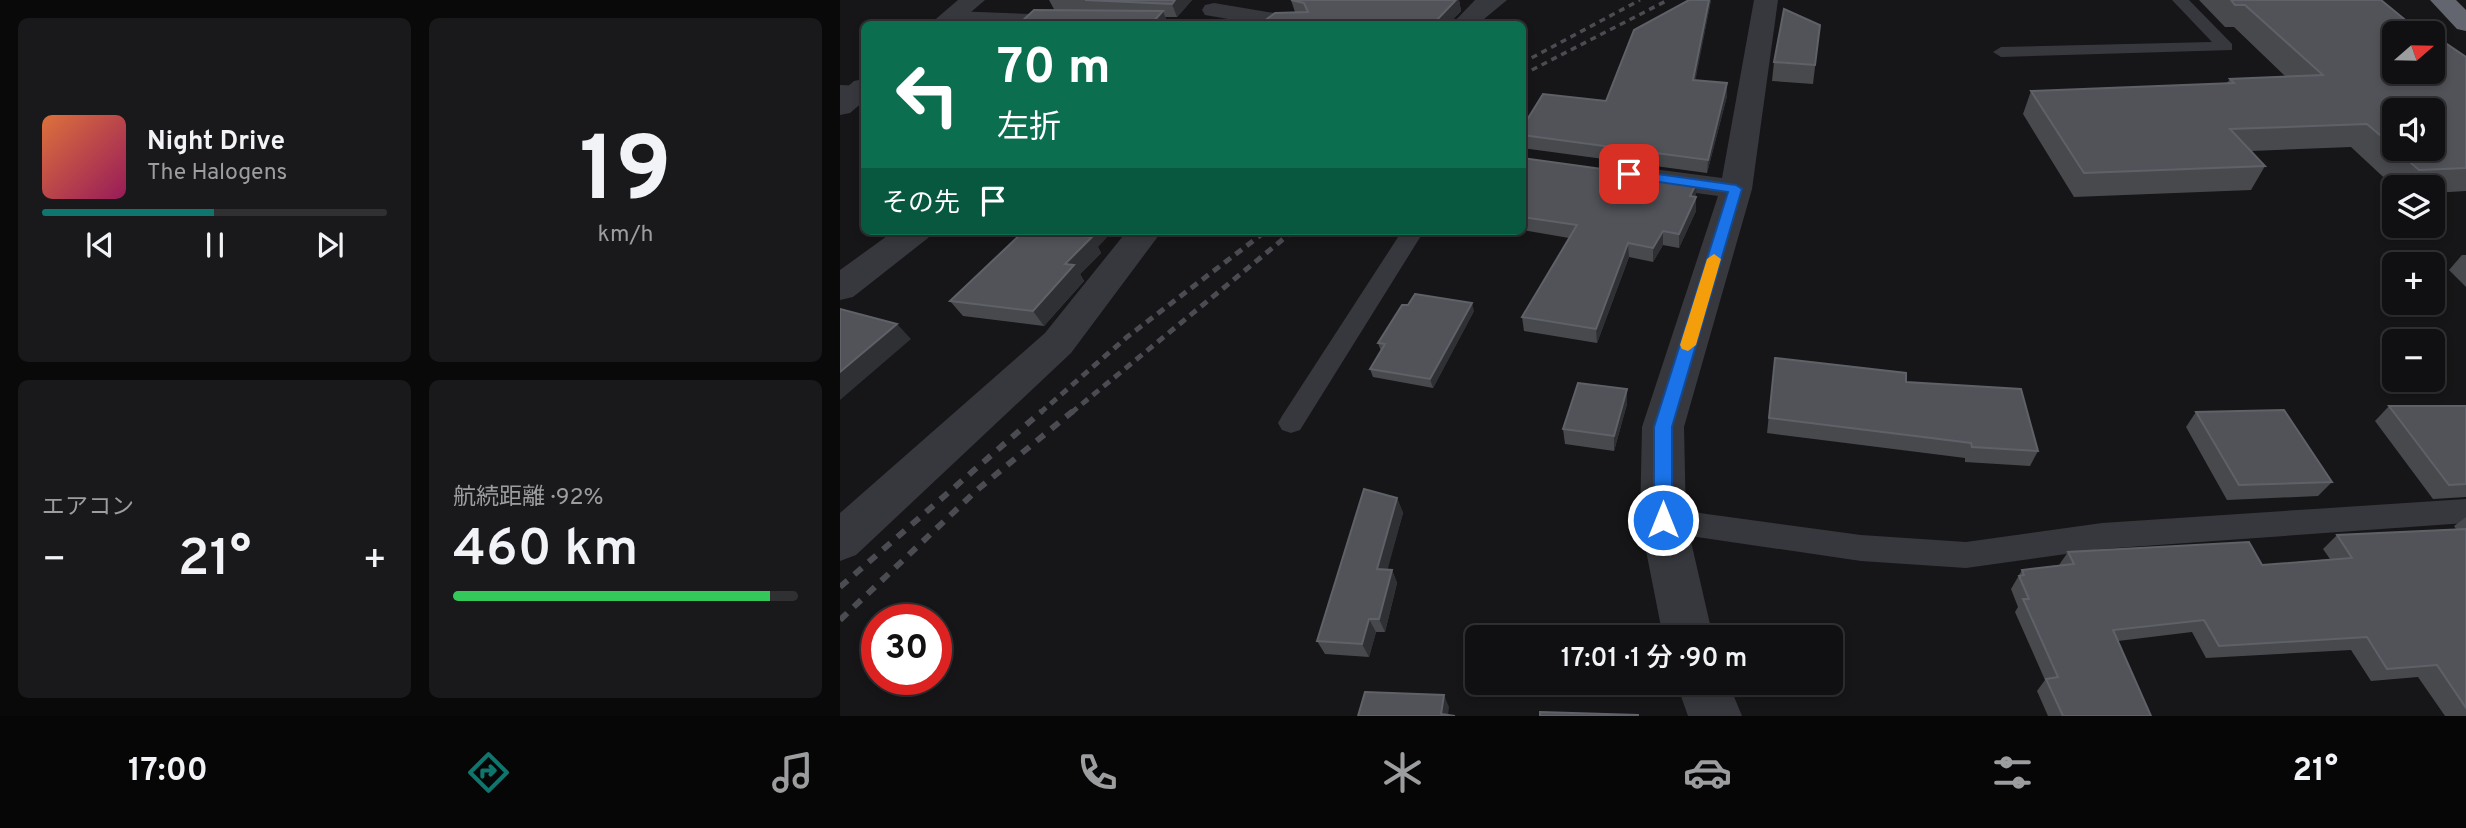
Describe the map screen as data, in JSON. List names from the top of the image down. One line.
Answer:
{"north":"right","page":{"tile":[["19","km/h"],"エアコン",["航続距離 · 92%","460 km"]],"map_buttons":["+","−"],"turn":["70 m","左折"],"song":["Night Drive","The Halogens"],"then":"その先","heat":["−","21°","+"],"limit":"30","trip":"17:01 · 1 分 · 90 m","tabs":["17:00","21°"]}}
